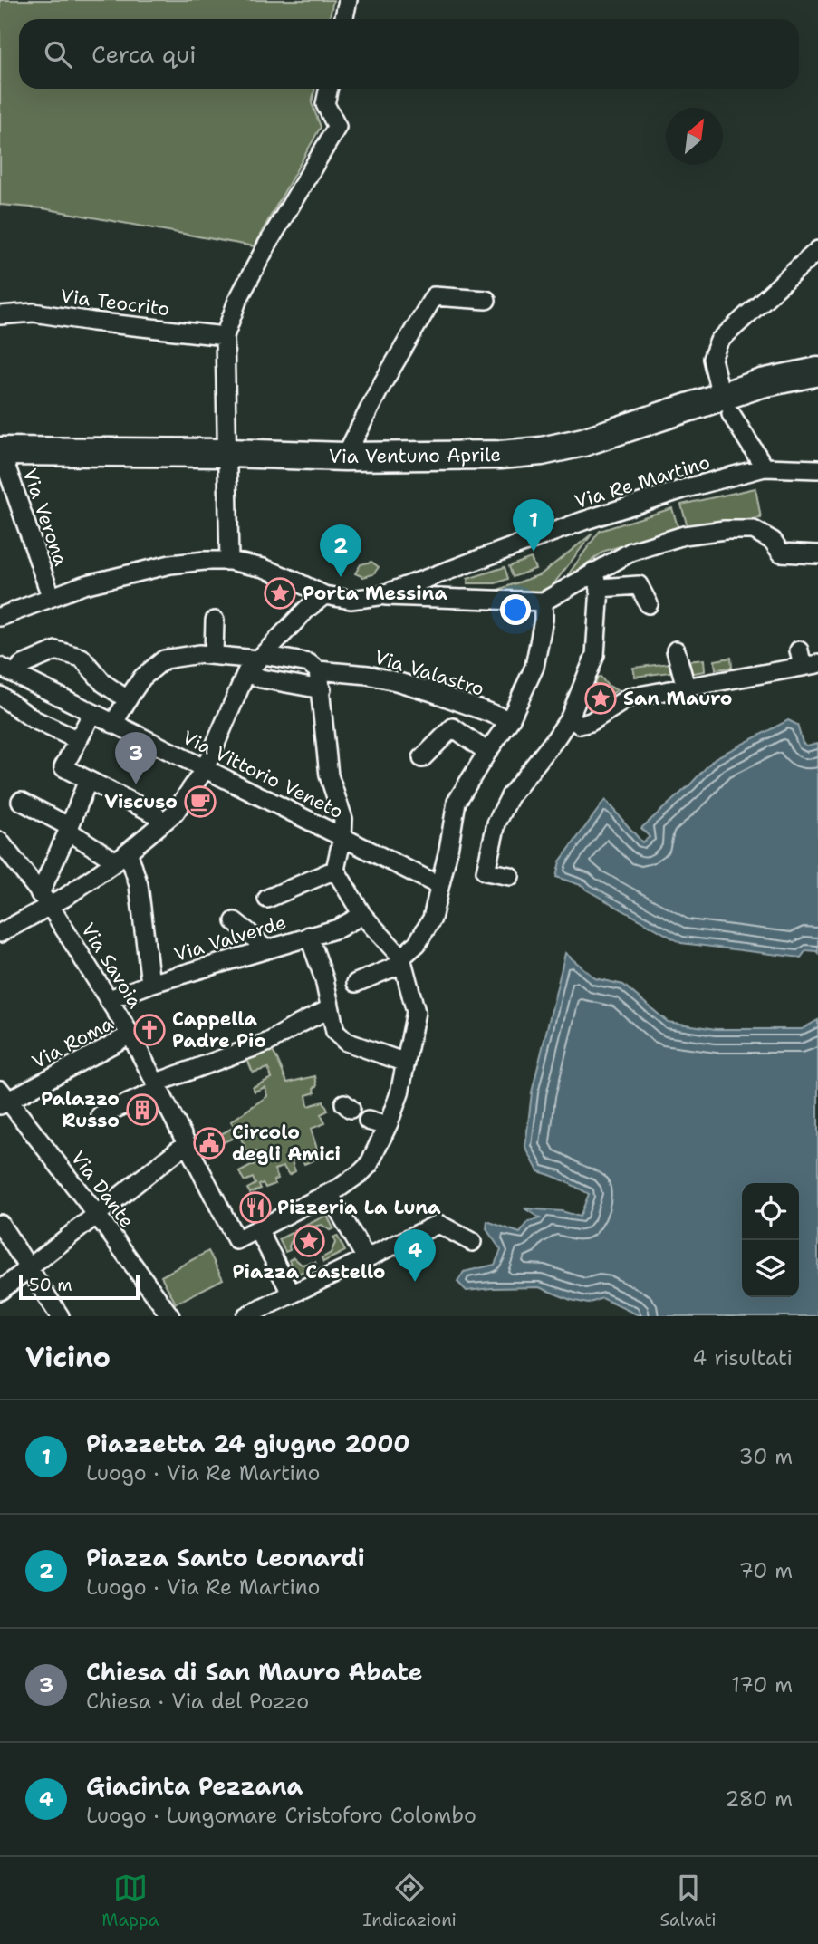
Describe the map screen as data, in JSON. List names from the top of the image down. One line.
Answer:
{"streets":{"main road":["Via Ventuno Aprile"],"street":["Via Teocrito","Via Re Martino","Via Verona","Via Valastro","Via Vittorio Veneto","Via Valverde","Via Savoia","Via Roma","Via Dante"]},"crossings":[["Via Ventuno Aprile","Via Verona"],["Via Re Martino","Via Verona"],["Via Valverde","Via Savoia"],["Via Savoia","Via Roma"],["Via Roma","Via Dante"]],"places":{"place":["Porta Messina","San Mauro","Piazza Castello"],"cafe":["Viscuso"],"church":["Cappella Padre Pio"],"building":["Palazzo Russo"],"public building":["Circolo degli Amici"],"restaurant":["Pizzeria La Luna"]},"scale_bar":"50 m","north":"top right","page":{"search":"Cerca qui","pins":["1","2","3","4"],"scale":"50 m","heading":["Vicino","4 risultati"],"list":[{"mark":"1","name":"Piazzetta 24 giugno 2000","note":"Luogo · Via Re Martino","value":"30 m"},{"mark":"2","name":"Piazza Santo Leonardi","note":"Luogo · Via Re Martino","value":"70 m"},{"mark":"3","name":"Chiesa di San Mauro Abate","note":"Chiesa · Via del Pozzo","value":"170 m"},{"mark":"4","name":"Giacinta Pezzana","note":"Luogo · Lungomare Cristoforo Colombo","value":"280 m"}],"nav":["Mappa","Indicazioni","Salvati"]}}
